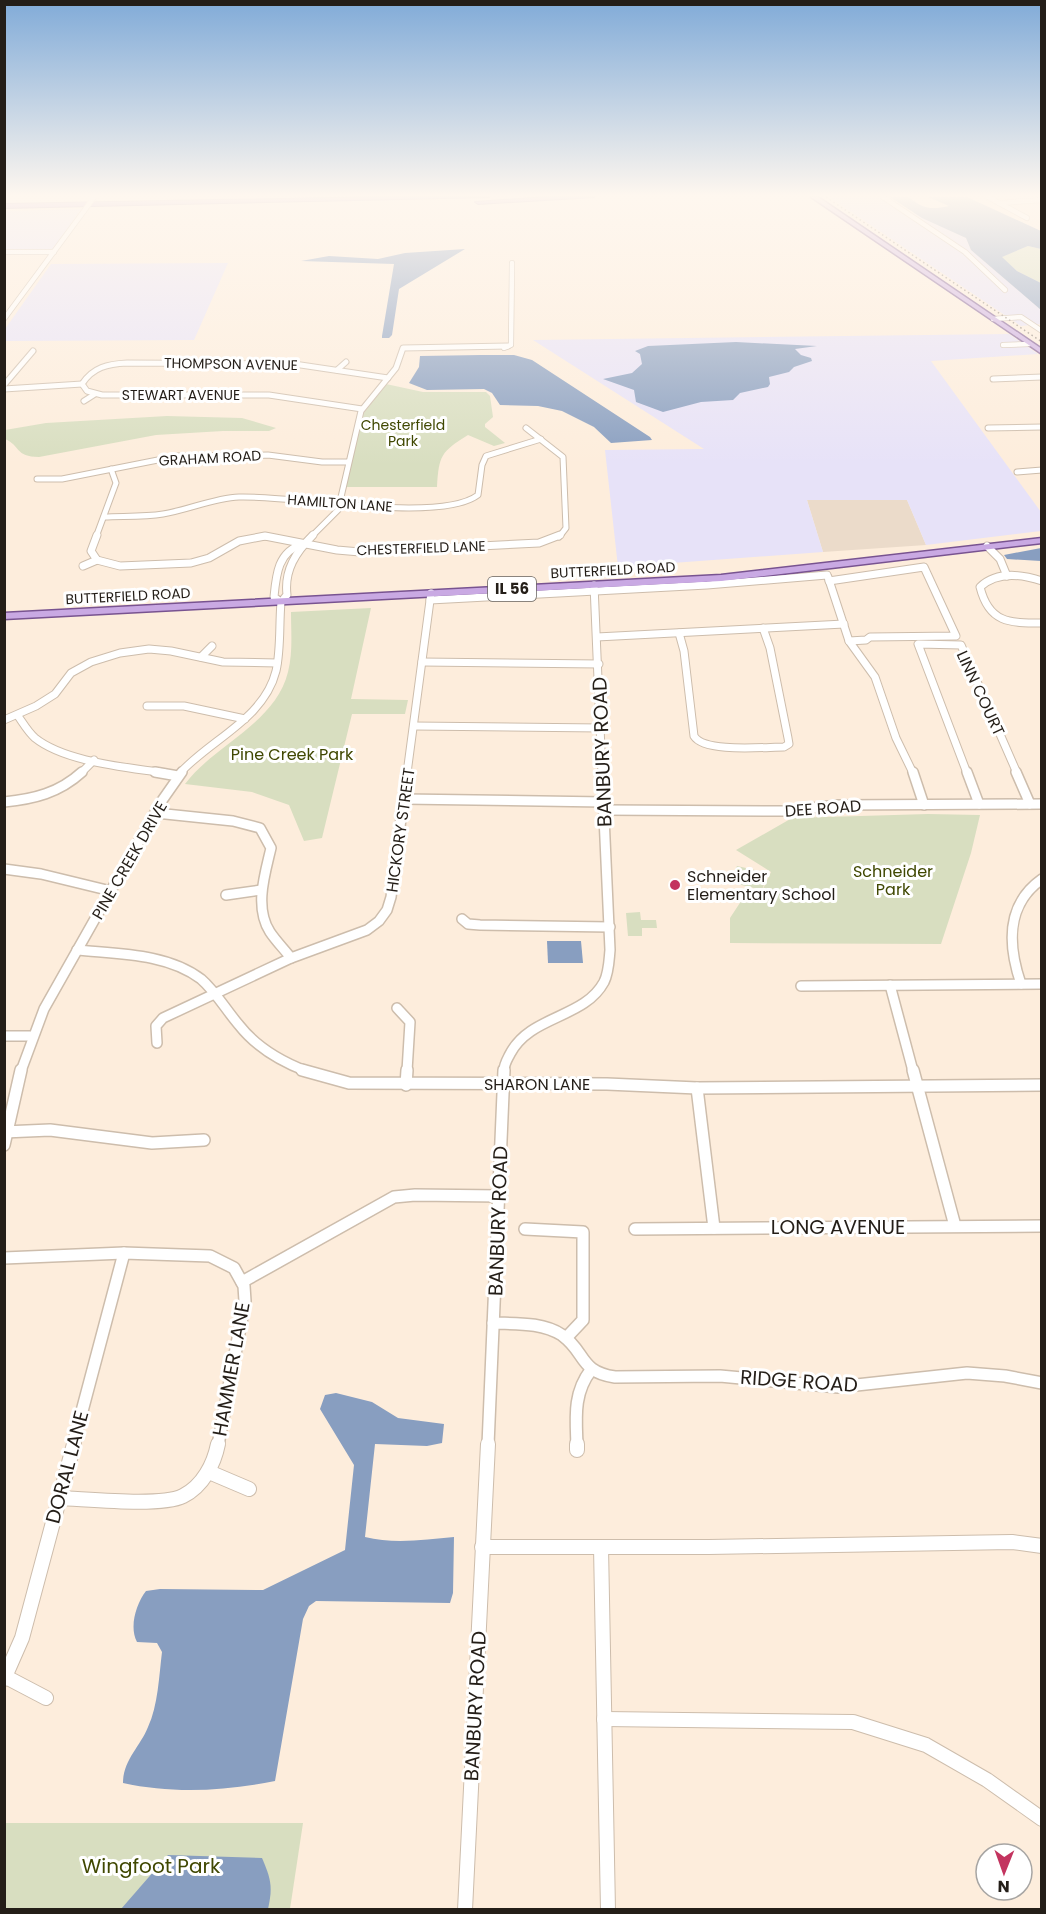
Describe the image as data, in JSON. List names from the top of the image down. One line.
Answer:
{"streets":{"main road":["BUTTERFIELD ROAD","IL 56"],"street":["THOMPSON AVENUE","STEWART AVENUE","GRAHAM ROAD","HAMILTON LANE","CHESTERFIELD LANE","LINN COURT","BANBURY ROAD","DEE ROAD","HICKORY STREET","PINE CREEK DRIVE","SHARON LANE","LONG AVENUE","HAMMER LANE","RIDGE ROAD","DORAL LANE"]},"crossings":[["THOMPSON AVENUE","PINE CREEK DRIVE"],["STEWART AVENUE","PINE CREEK DRIVE"],["GRAHAM ROAD","PINE CREEK DRIVE"],["HAMILTON LANE","PINE CREEK DRIVE"],["CHESTERFIELD LANE","PINE CREEK DRIVE"],["BUTTERFIELD ROAD","BANBURY ROAD"],["BUTTERFIELD ROAD","HICKORY STREET"],["BUTTERFIELD ROAD","PINE CREEK DRIVE"],["LINN COURT","DEE ROAD"],["BANBURY ROAD","DEE ROAD"],["BANBURY ROAD","SHARON LANE"],["DEE ROAD","HICKORY STREET"],["HICKORY STREET","SHARON LANE"],["PINE CREEK DRIVE","SHARON LANE"],["HAMMER LANE","DORAL LANE"]],"parks":["Chesterfield Park","Pine Creek Park","Schneider Park","Wingfoot Park"],"places":["Schneider Elementary School"],"north":"bottom"}
